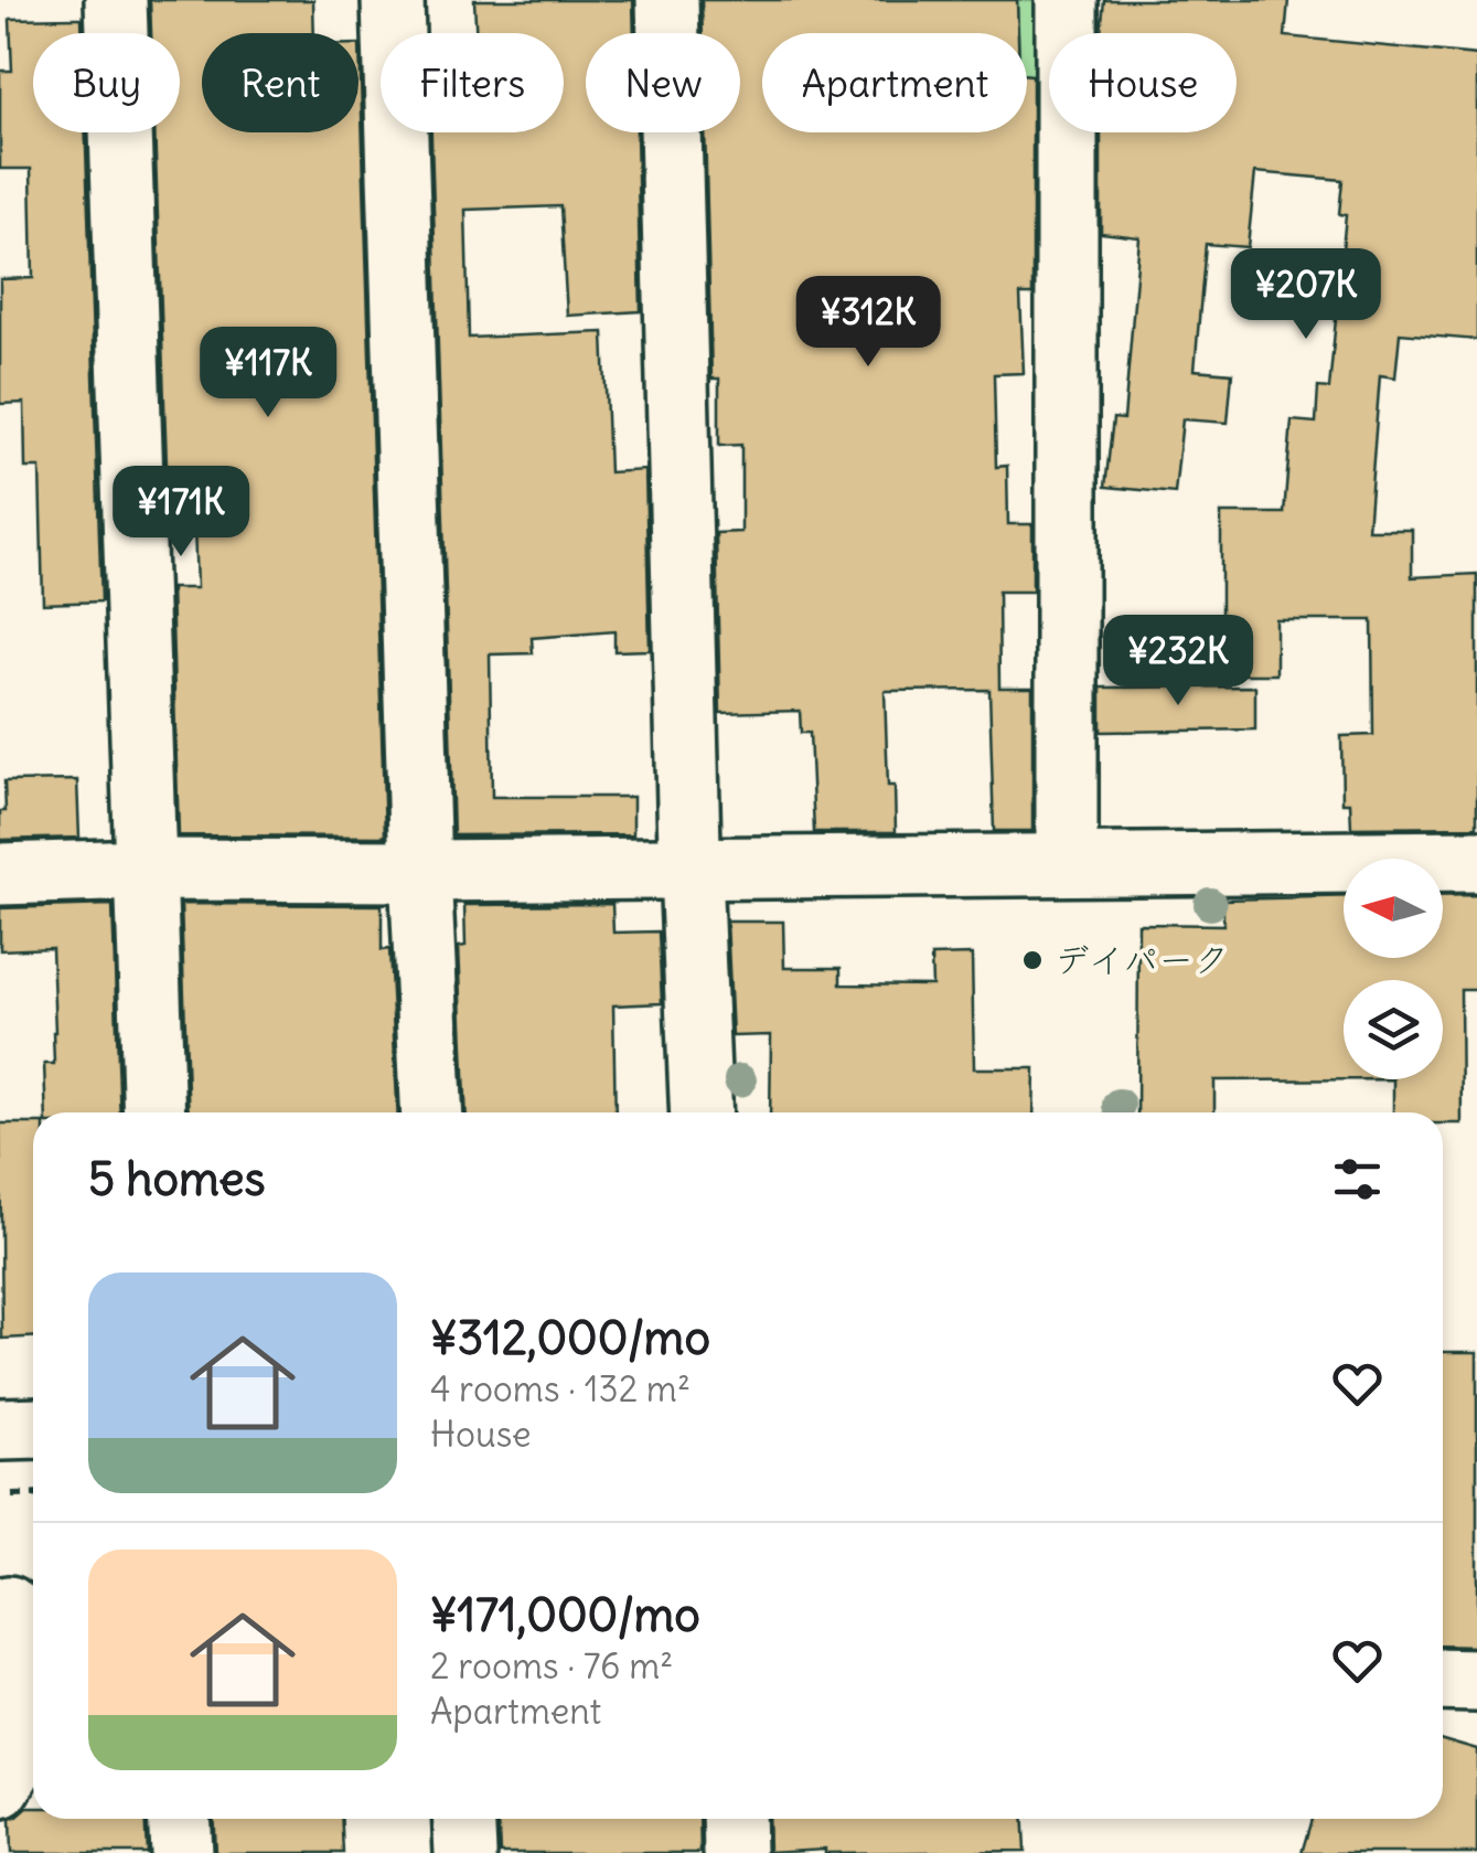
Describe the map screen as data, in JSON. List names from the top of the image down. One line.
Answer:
{"places":["デイパーク"],"north":"left","page":{"chip":["Buy","Rent","Filters","New","Apartment","House"],"price":["¥207K","¥312K","¥117K","¥171K","¥232K"],"heading":"5 homes","list":[{"name":"¥312,000/mo","note":"4 rooms · 132 m² · House"},{"name":"¥171,000/mo","note":"2 rooms · 76 m² · Apartment"}]}}
